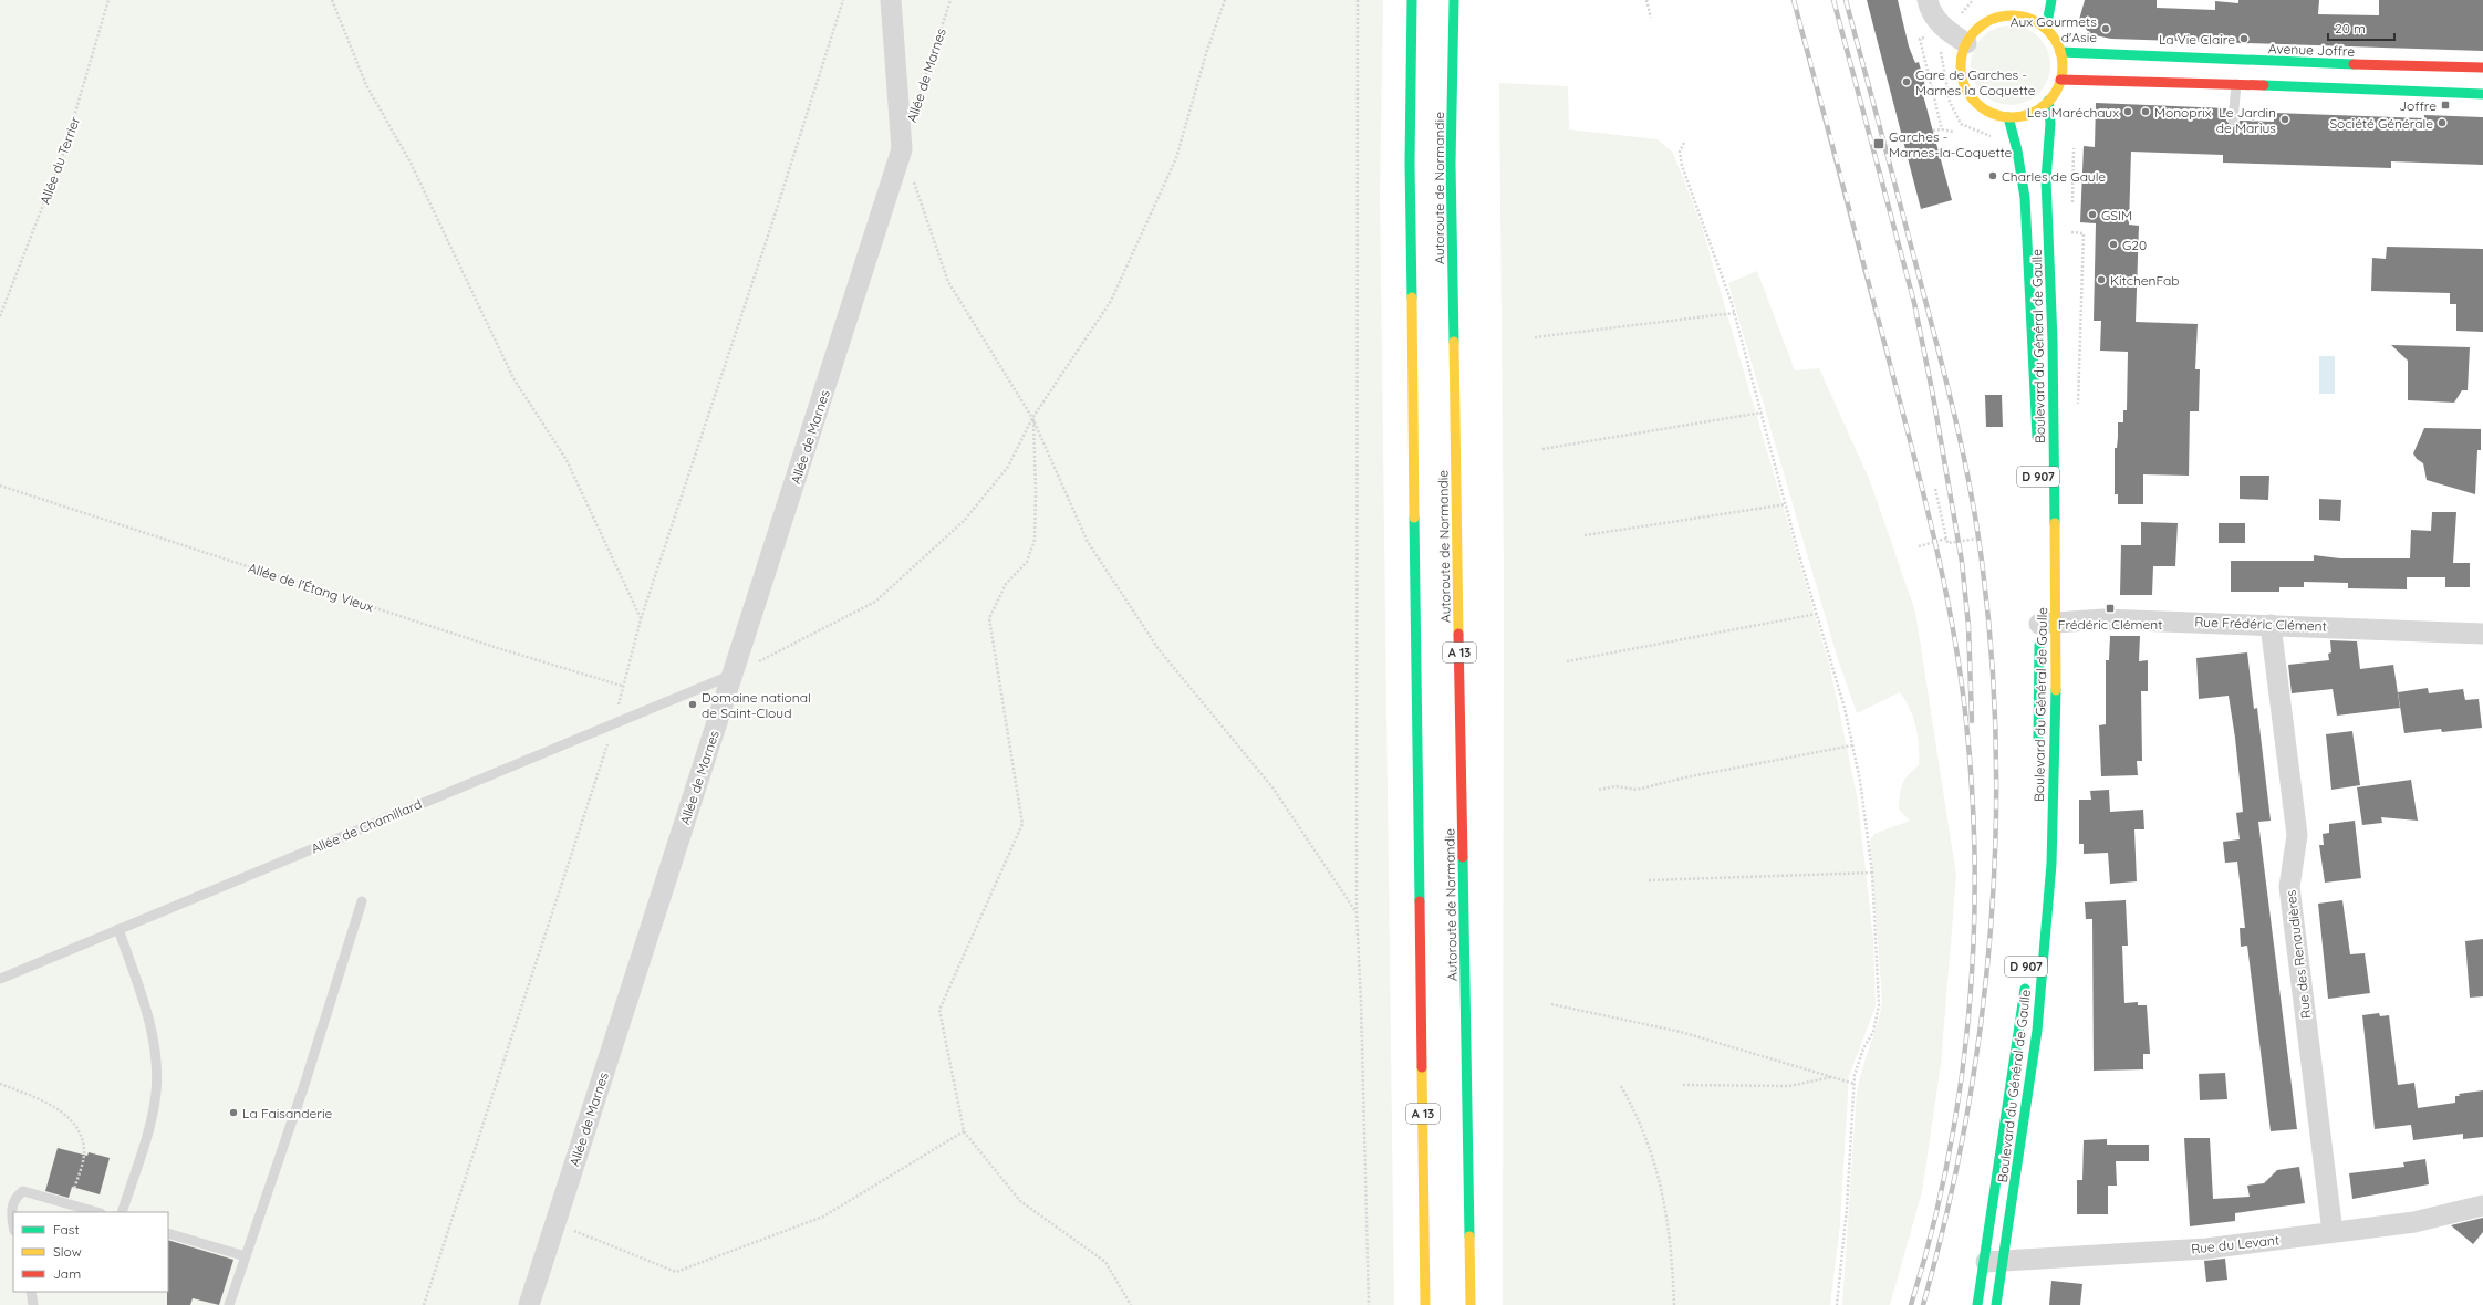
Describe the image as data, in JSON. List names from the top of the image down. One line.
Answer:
{"streets":{"main road":["Avenue Joffre","Autoroute de Normandie","Boulevard du Général de Gaulle","D 907","A 13"],"street":["Allée de Marnes","Rue Frédéric Clément","Rue des Renaudières","Rue du Levant"],"lane":["Allée de Chamillard"],"path":["Allée du Terrier","Allée de l'Étang Vieux"]},"crossings":[["Avenue Joffre","Boulevard du Général de Gaulle"],["Allée de Marnes","Allée de Chamillard"],["Boulevard du Général de Gaulle","Rue Frédéric Clément"],["Boulevard du Général de Gaulle","Rue du Levant"],["Rue Frédéric Clément","Rue des Renaudières"],["Rue des Renaudières","Rue du Levant"]],"places":{"other":["Aux Gourmets d'Asie","La Vie Claire","Gare de Garches - Marnes la Coquette","Les Maréchaux","Monoprix","Le Jardin de Marius","Société Générale","Charles de Gaule","GSIM","G20","KitchenFab","Domaine national de Saint-Cloud","La Faisanderie"],"transit":["Joffre","Garches - Marnes-la-Coquette","Frédéric Clément"]},"legend":["Fast","Slow","Jam"],"scale_bar":"20 m"}
